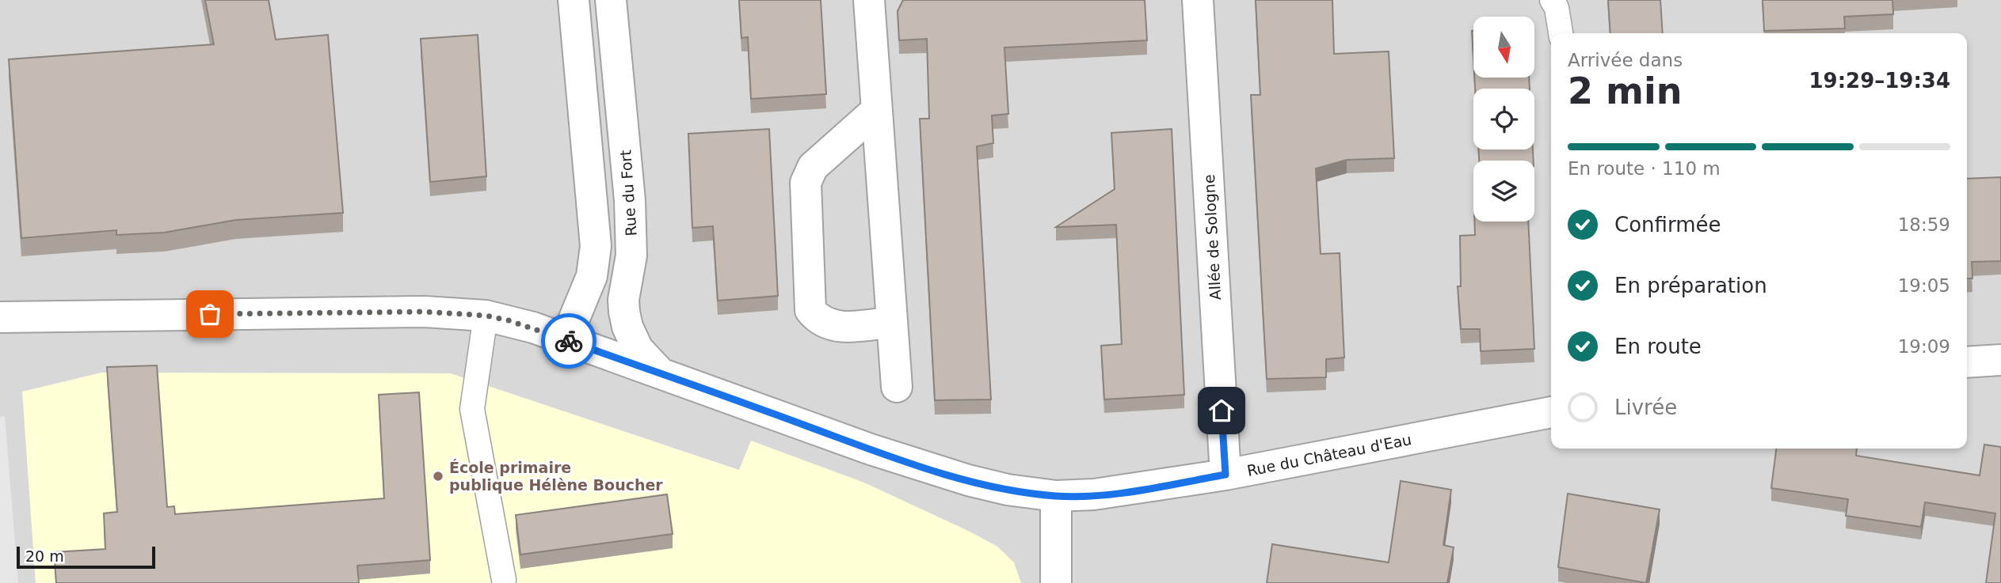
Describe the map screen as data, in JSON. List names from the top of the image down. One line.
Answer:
{"streets":{"street":["Rue du Fort","Allée de Sologne","Rue du Château d'Eau"]},"crossings":[["Rue du Fort","Rue du Château d'Eau"],["Allée de Sologne","Rue du Château d'Eau"]],"places":["École primaire publique Hélène Boucher"],"scale_bar":"20 m","north":"bottom","page":{"heading":["2 min","Arrivée dans","19:29–19:34"],"bar":"En route · 110 m","list":[["Confirmée","18:59"],["En préparation","19:05"],["En route","19:09"],"Livrée"],"scale":"20 m"}}
